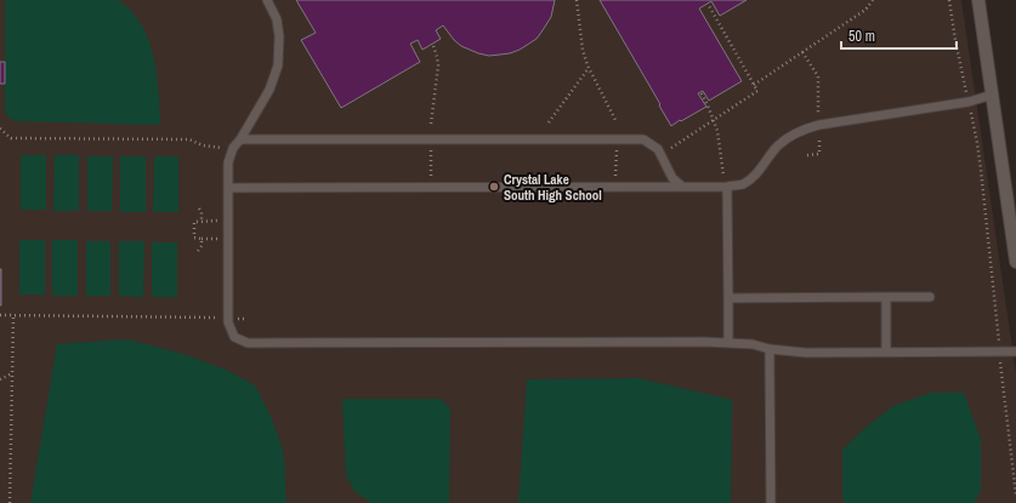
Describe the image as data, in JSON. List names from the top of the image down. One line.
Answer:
{"places":["Crystal Lake South High School"],"scale_bar":"50 m"}
